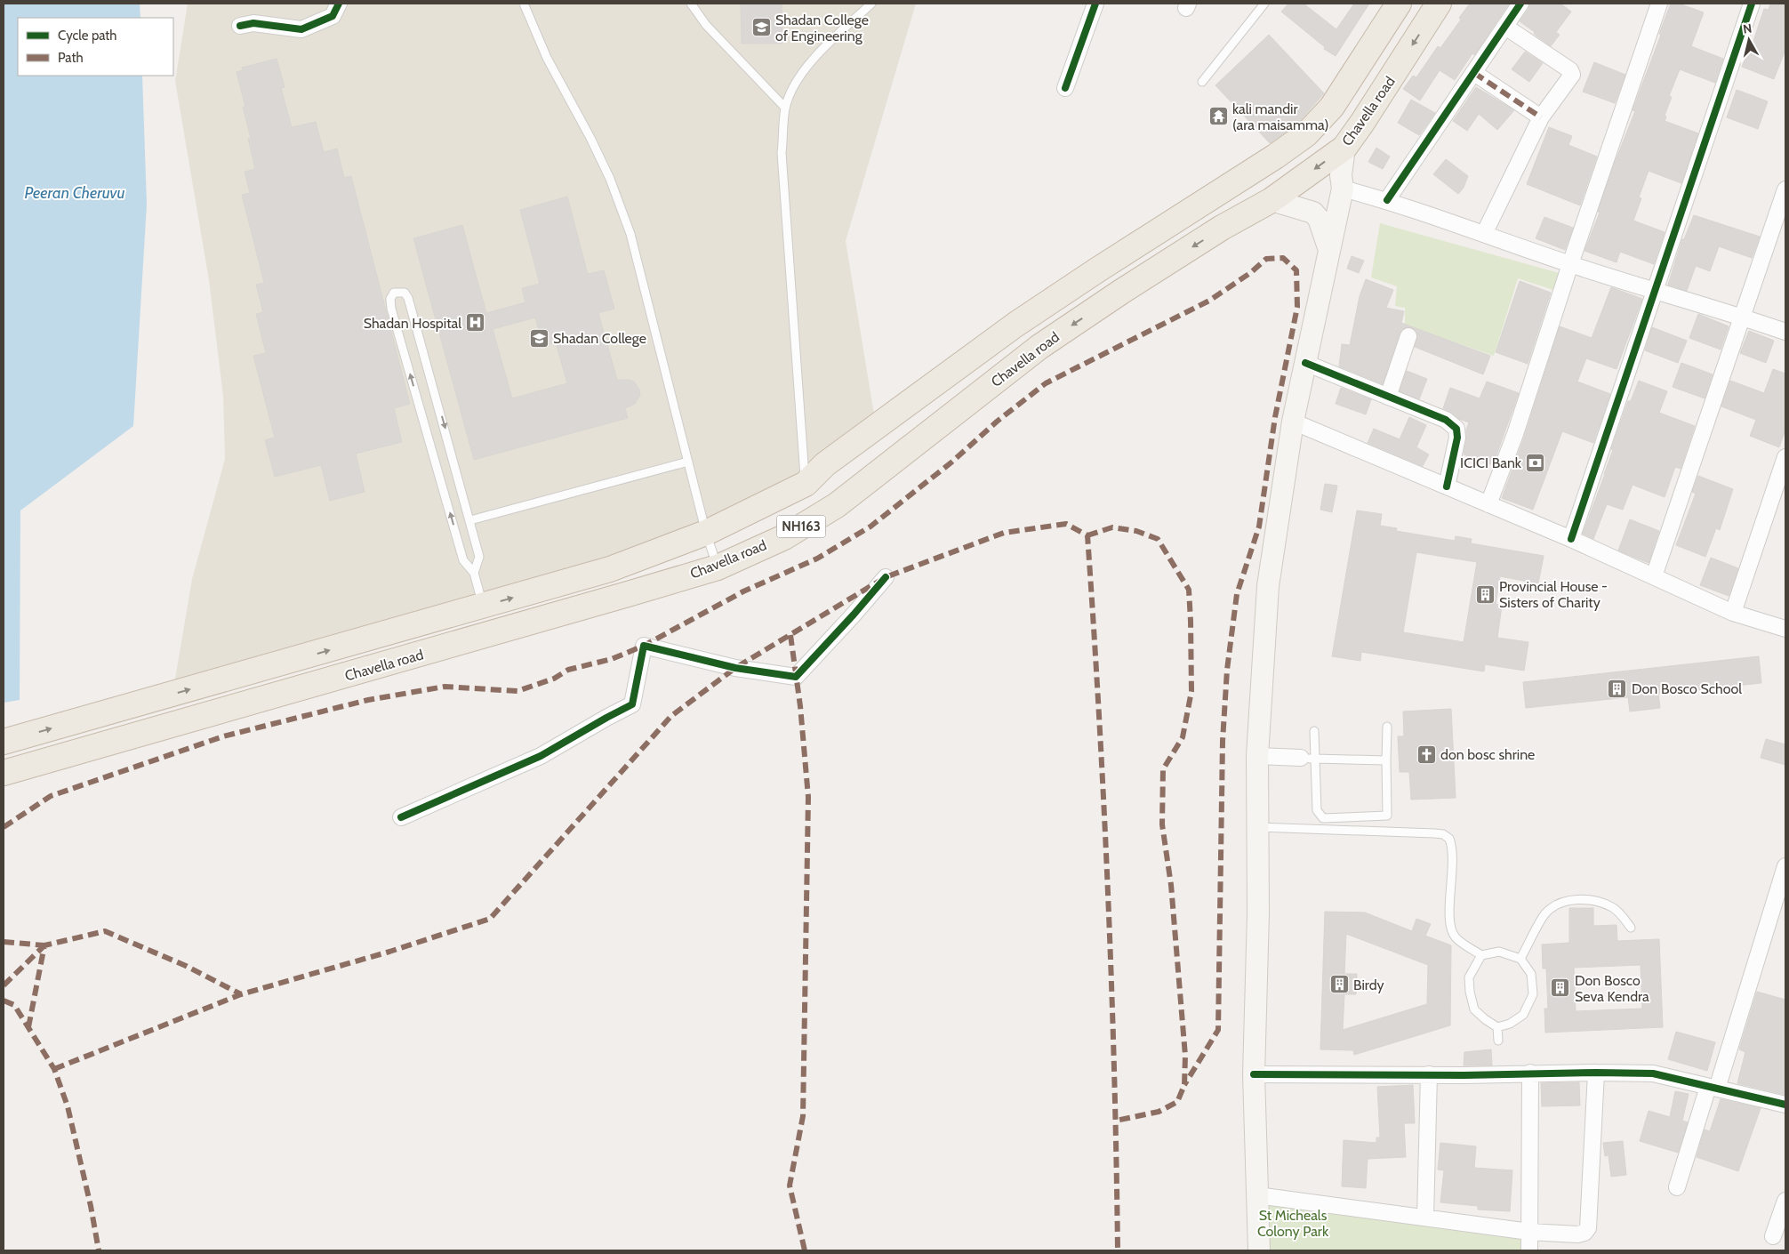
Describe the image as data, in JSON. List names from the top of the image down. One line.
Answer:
{"streets":{"highway":["Chavella road","NH163"]},"water":["Peeran Cheruvu"],"parks":["St Micheals Colony Park"],"places":{"school or university":["Shadan College of Engineering","Shadan College"],"temple":["kali mandir (ara maisamma)"],"hospital":["Shadan Hospital"],"bank":["ICICI Bank"],"building":["Provincial House - Sisters of Charity","Don Bosco School","Birdy","Don Bosco Seva Kendra"],"church":["don bosc shrine"]},"legend":["Cycle path","Path"],"north":"top"}
